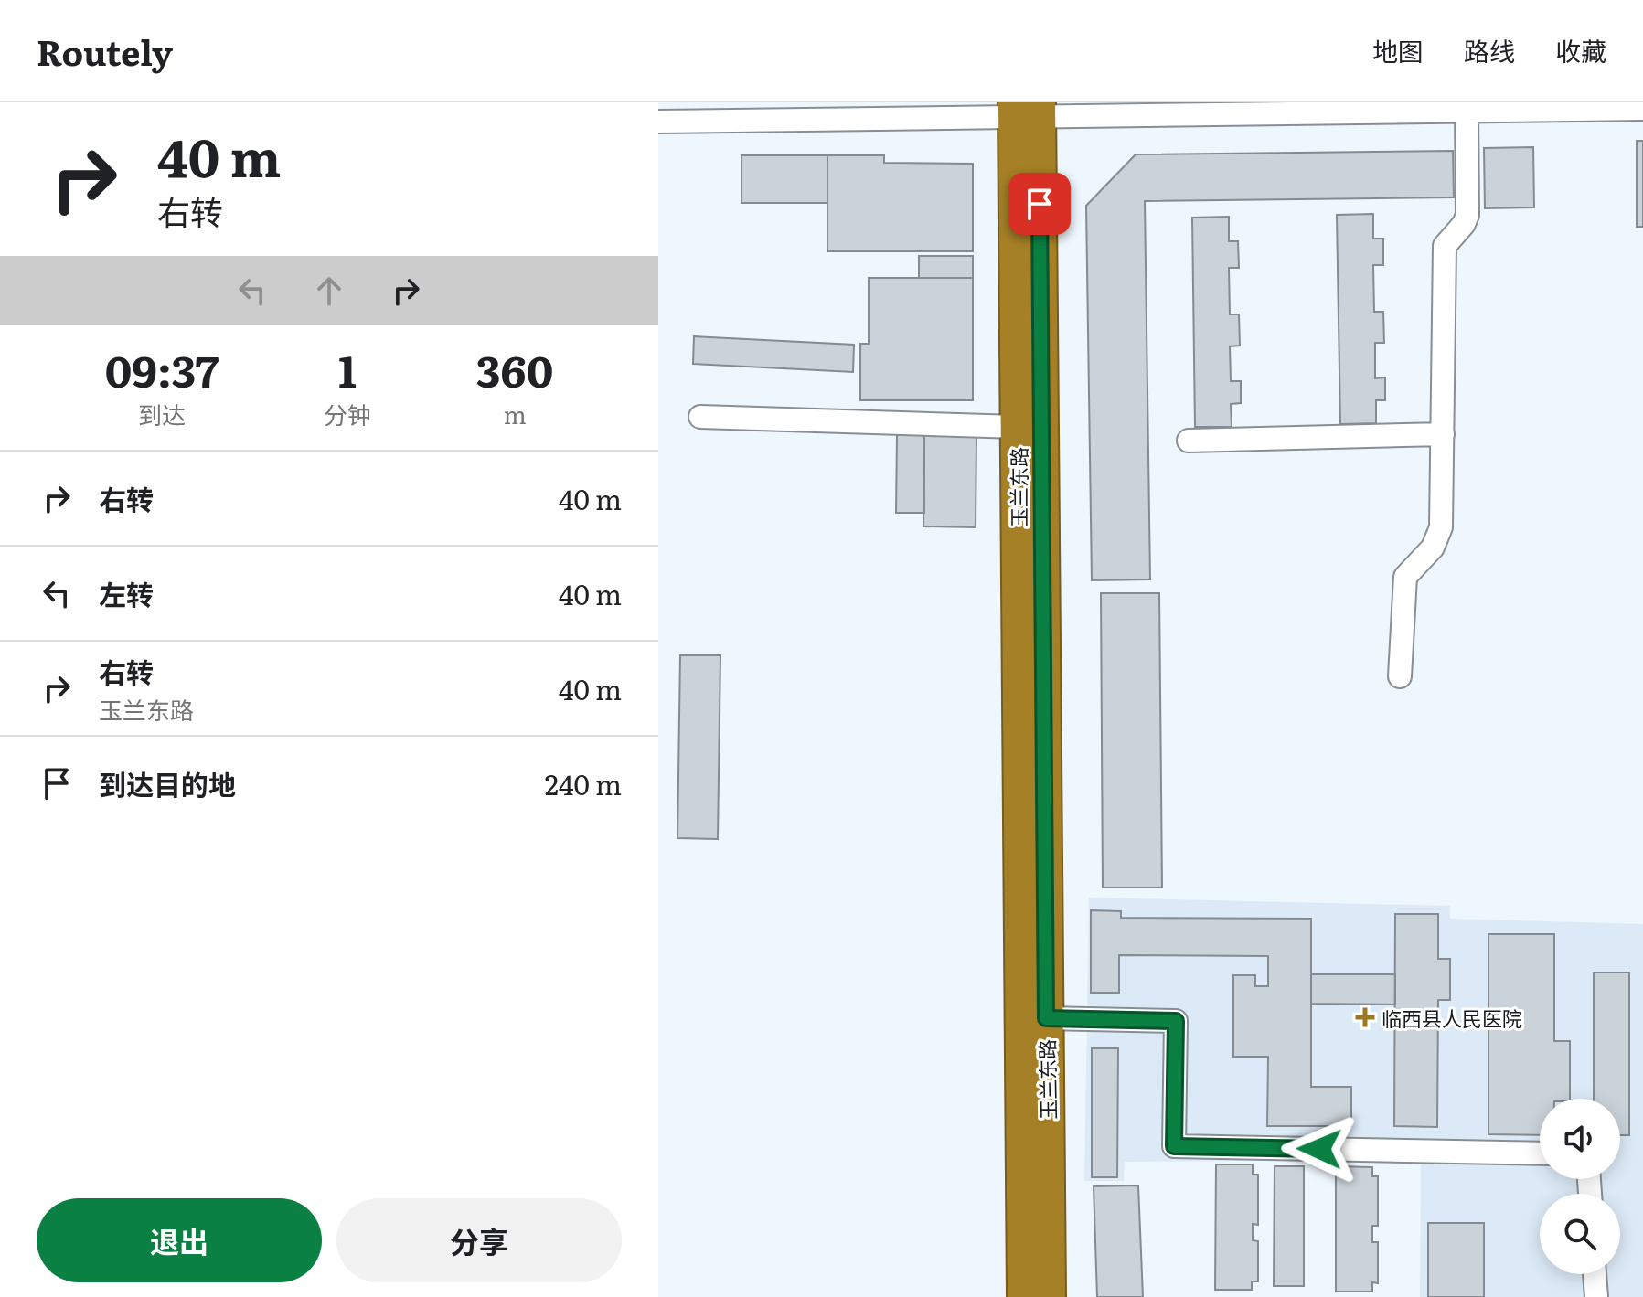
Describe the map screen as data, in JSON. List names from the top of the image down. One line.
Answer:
{"streets":{"highway":["玉兰东路"]},"places":{"health":["临西县人民医院"]},"page":{"header":"Routely","nav":["地图","路线","收藏"],"turn":["40 m","右转"],"eta":["09:37","到达","1","分钟","360","m"],"list":[{"name":"右转","value":"40 m"},{"name":"左转","value":"40 m"},{"name":"右转","note":"玉兰东路","value":"40 m"},{"name":"到达目的地","value":"240 m"}],"buttons":["退出","分享"]}}
